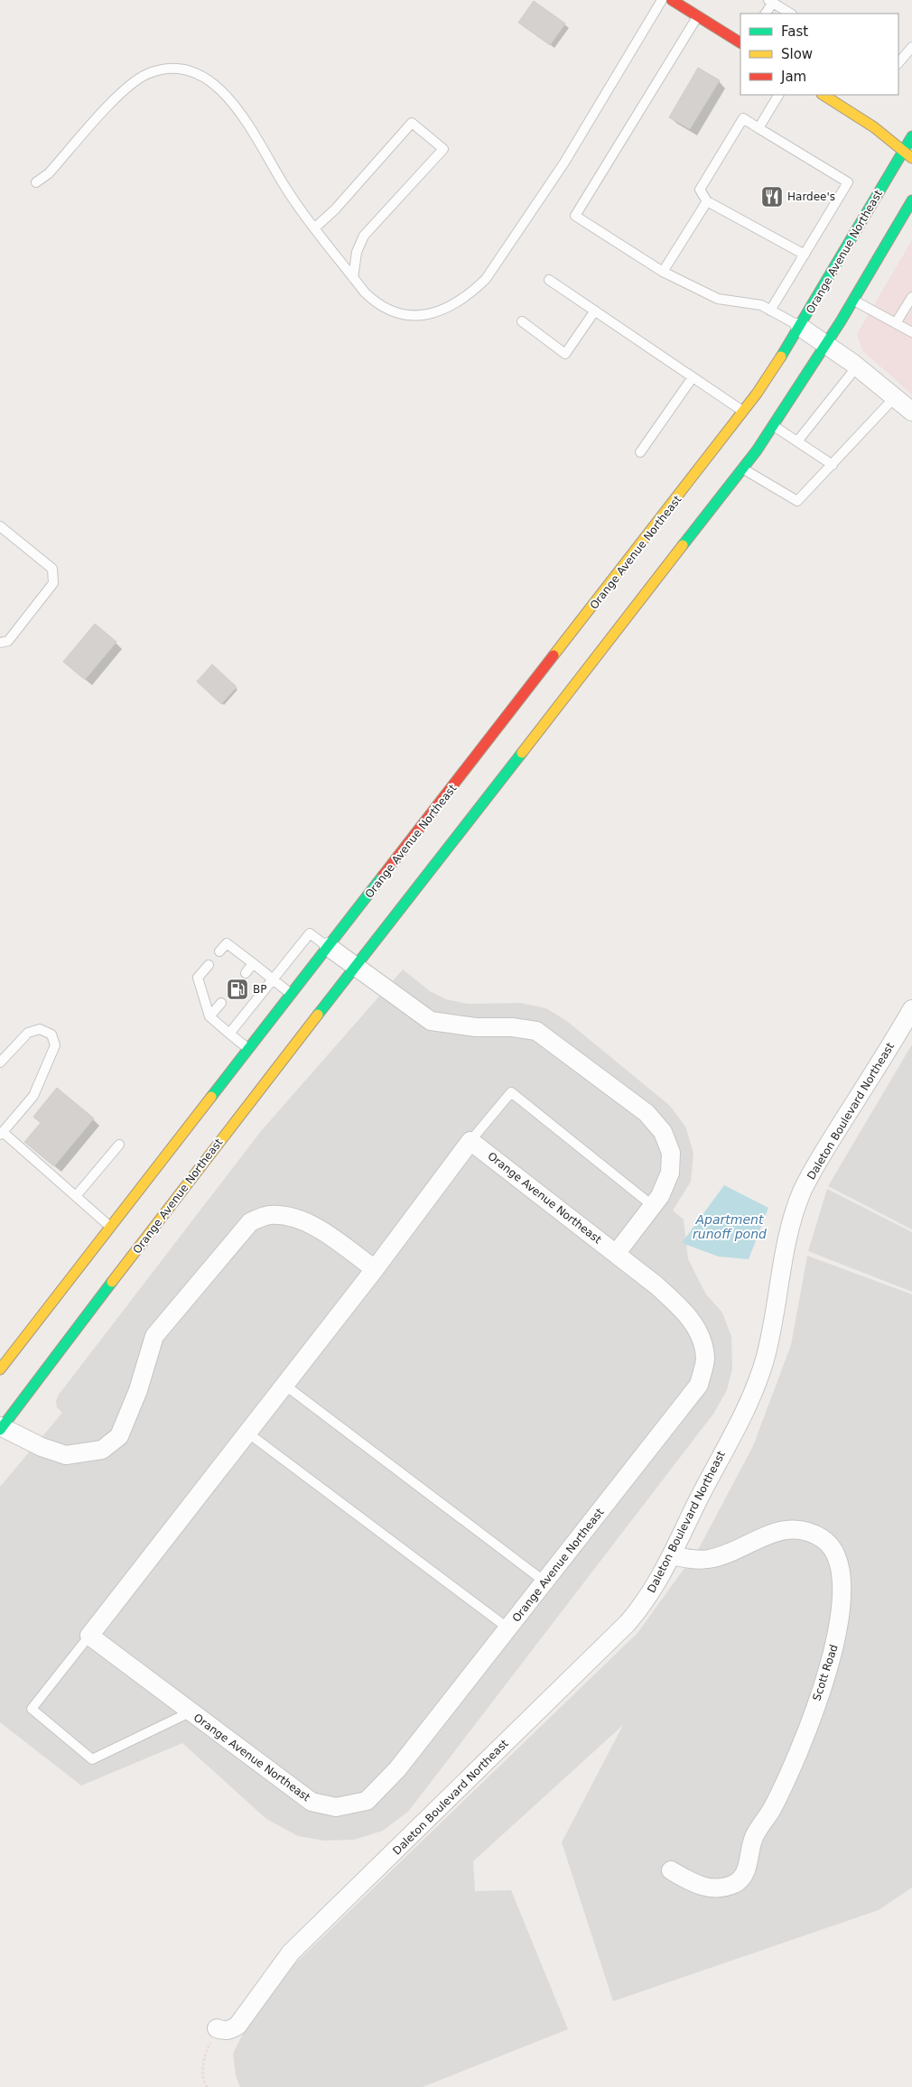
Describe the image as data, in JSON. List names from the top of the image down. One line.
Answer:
{"streets":{"main road":["Orange Avenue Northeast"],"street":["Daleton Boulevard Northeast","Scott Road"]},"crossings":[["Daleton Boulevard Northeast","Scott Road"]],"water":["Apartment runoff pond"],"places":{"restaurant":["Hardee's"],"fuel station":["BP"]},"legend":["Fast","Slow","Jam"]}
